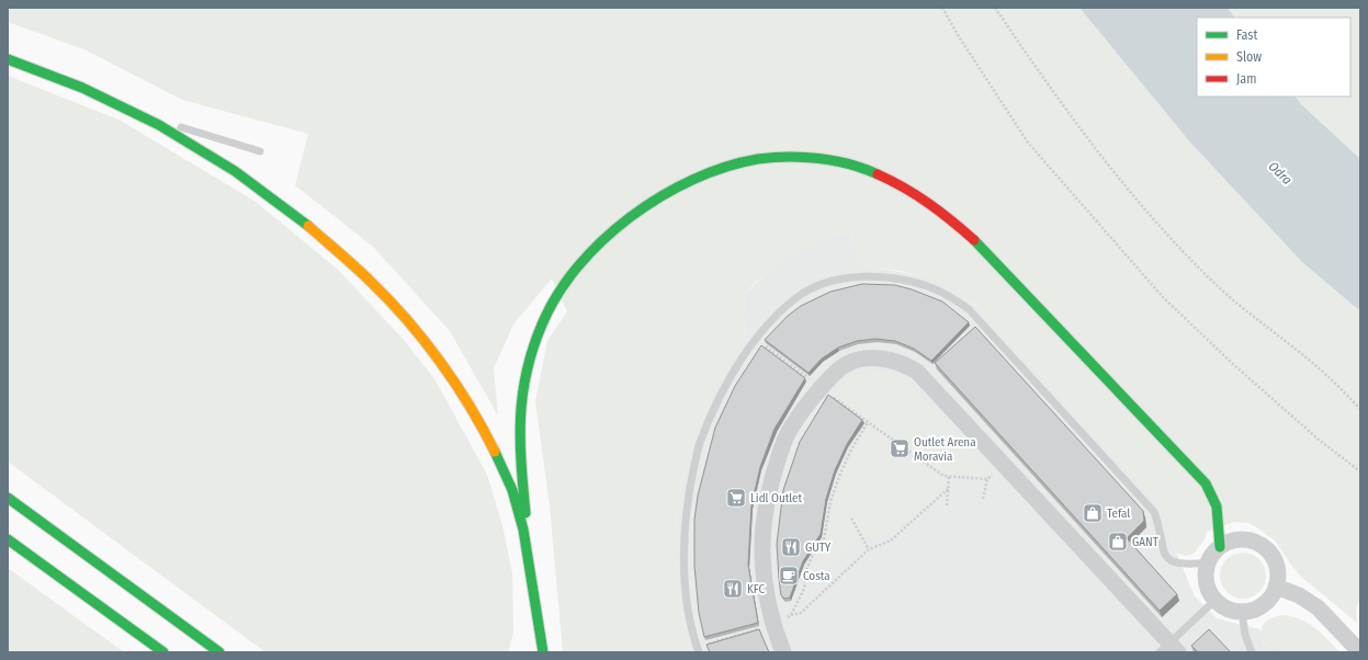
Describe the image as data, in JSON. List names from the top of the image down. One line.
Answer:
{"water":["Odra"],"places":{"supermarket":["Outlet Arena Moravia","Lidl Outlet"],"shop":["Tefal","GANT"],"restaurant":["GUTY","KFC"],"cafe":["Costa"]},"legend":["Fast","Slow","Jam"]}
